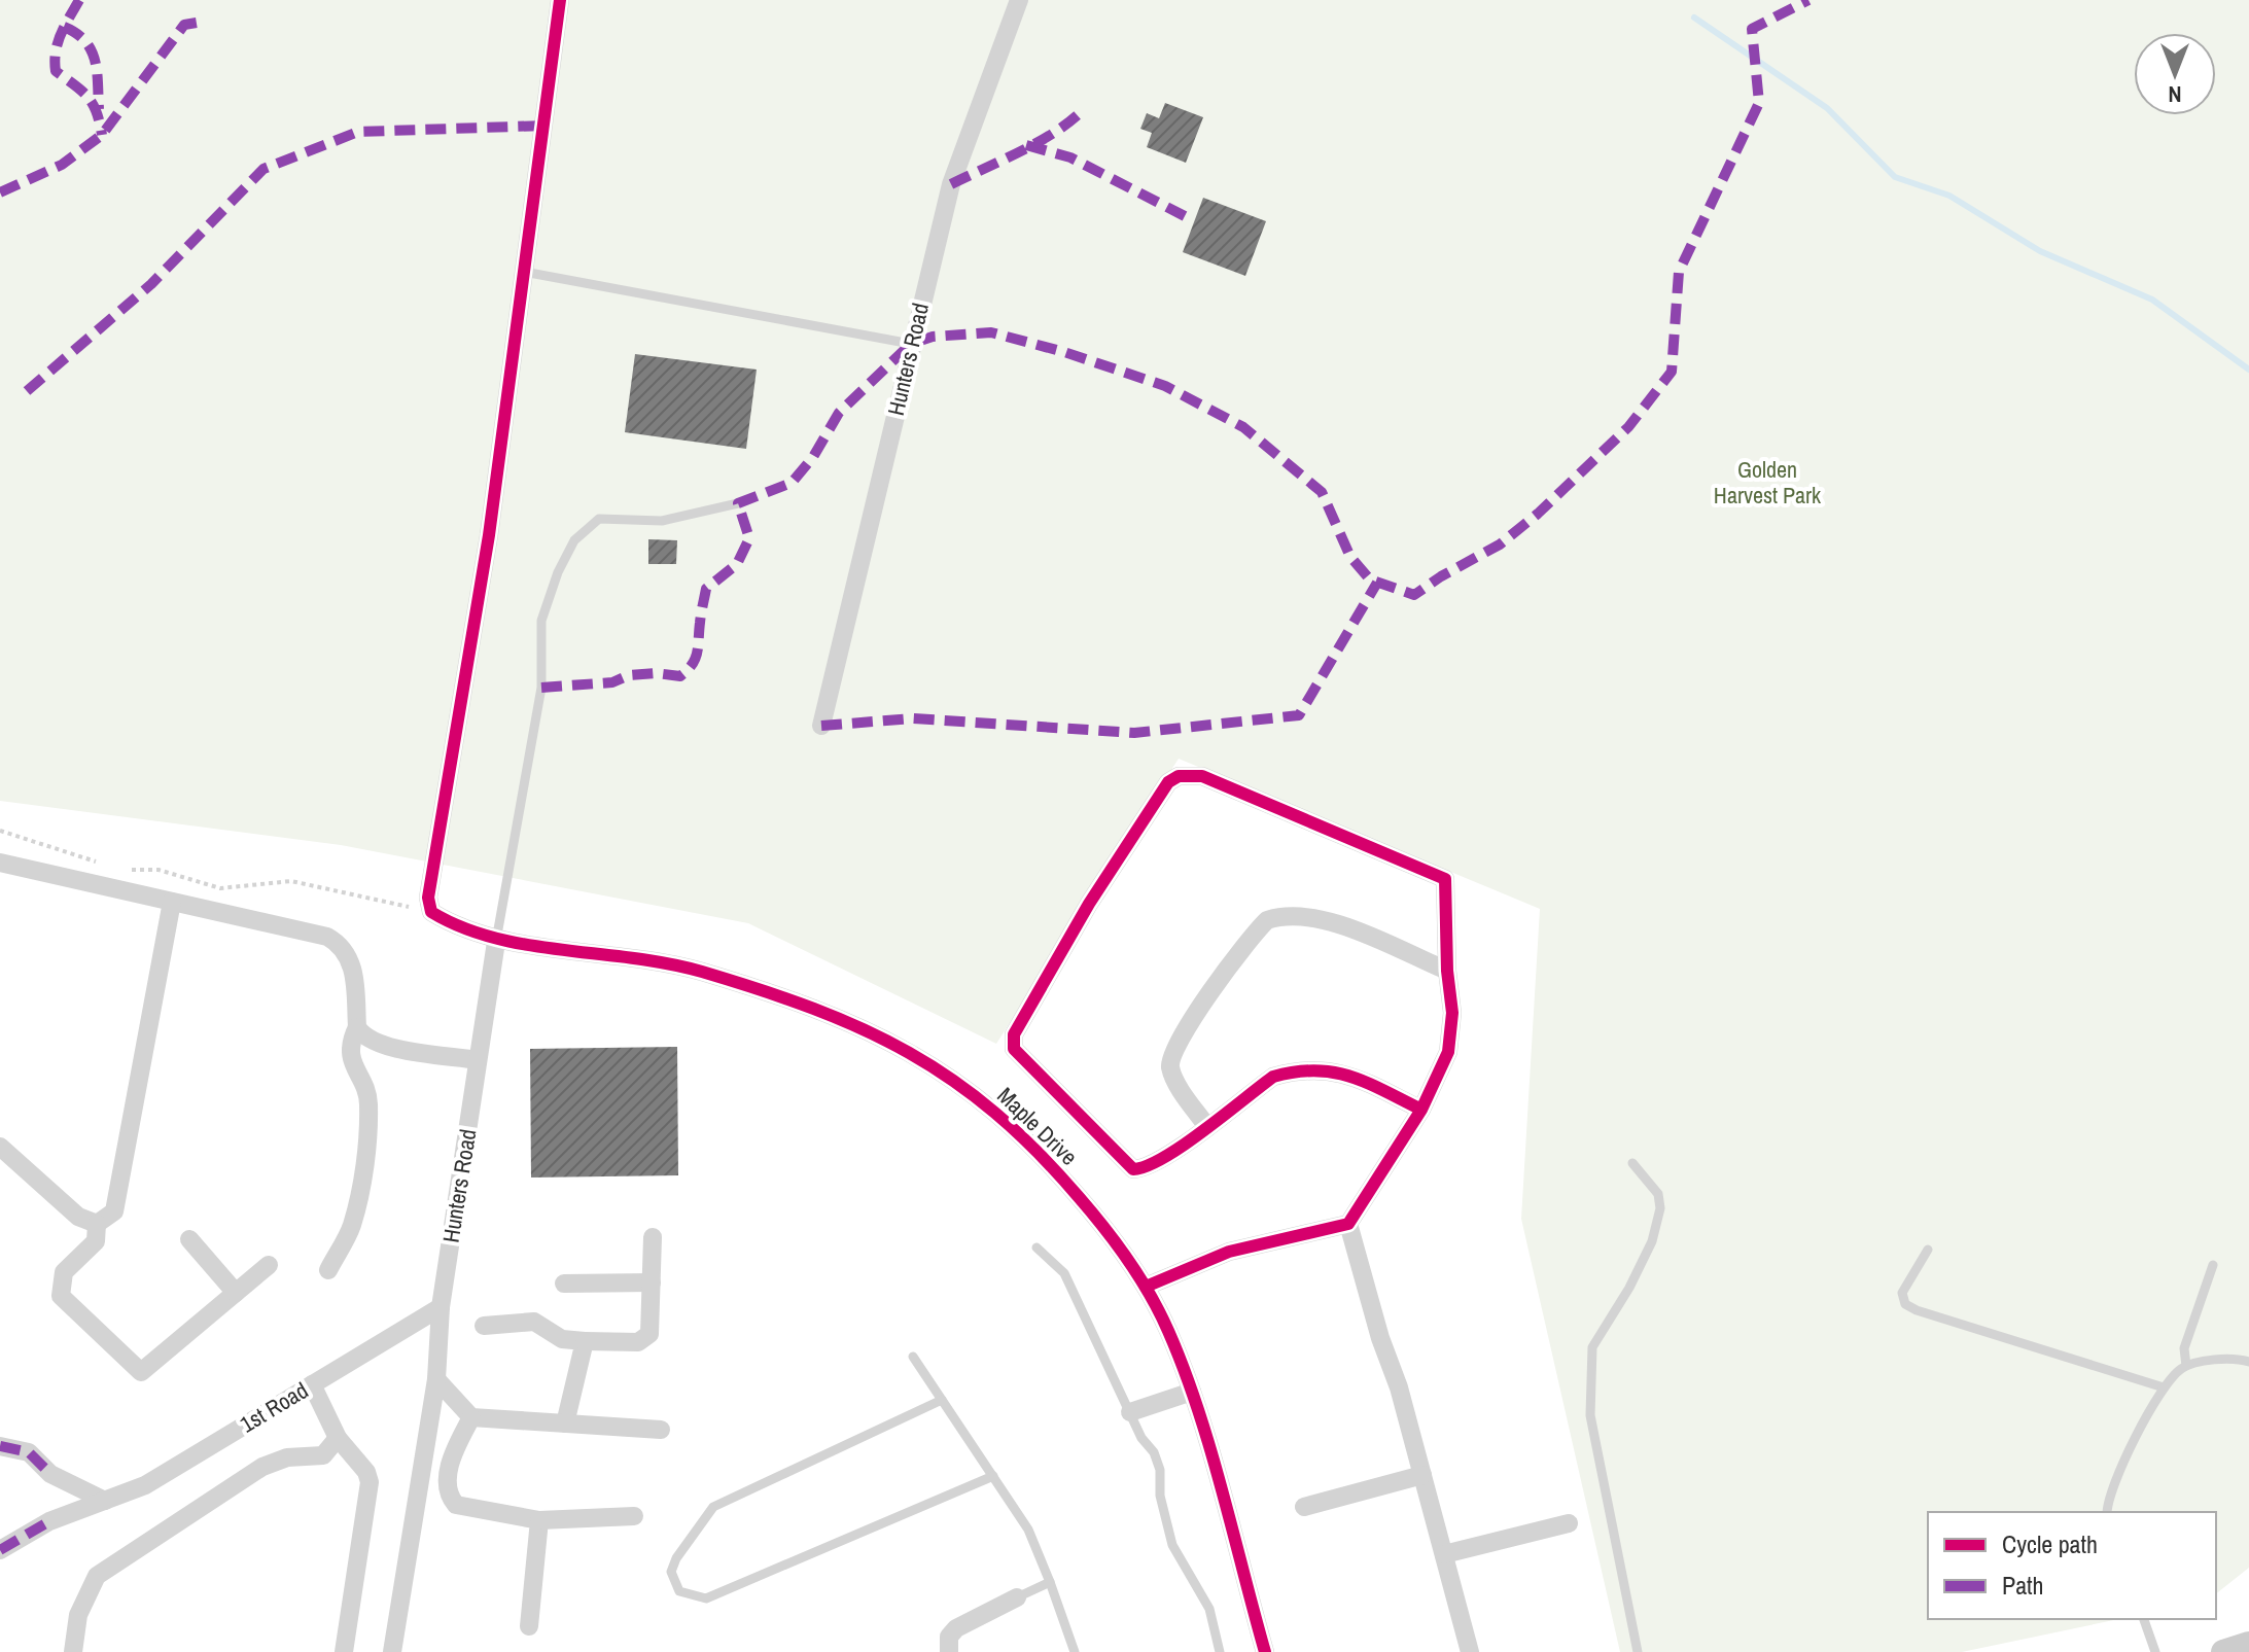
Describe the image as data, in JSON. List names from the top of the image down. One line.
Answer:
{"streets":{"street":["Hunters Road","Maple Drive","1st Road"]},"crossings":[["Hunters Road","Maple Drive"],["Hunters Road","1st Road"]],"parks":["Golden Harvest Park"],"legend":["Cycle path","Path"],"north":"bottom"}
